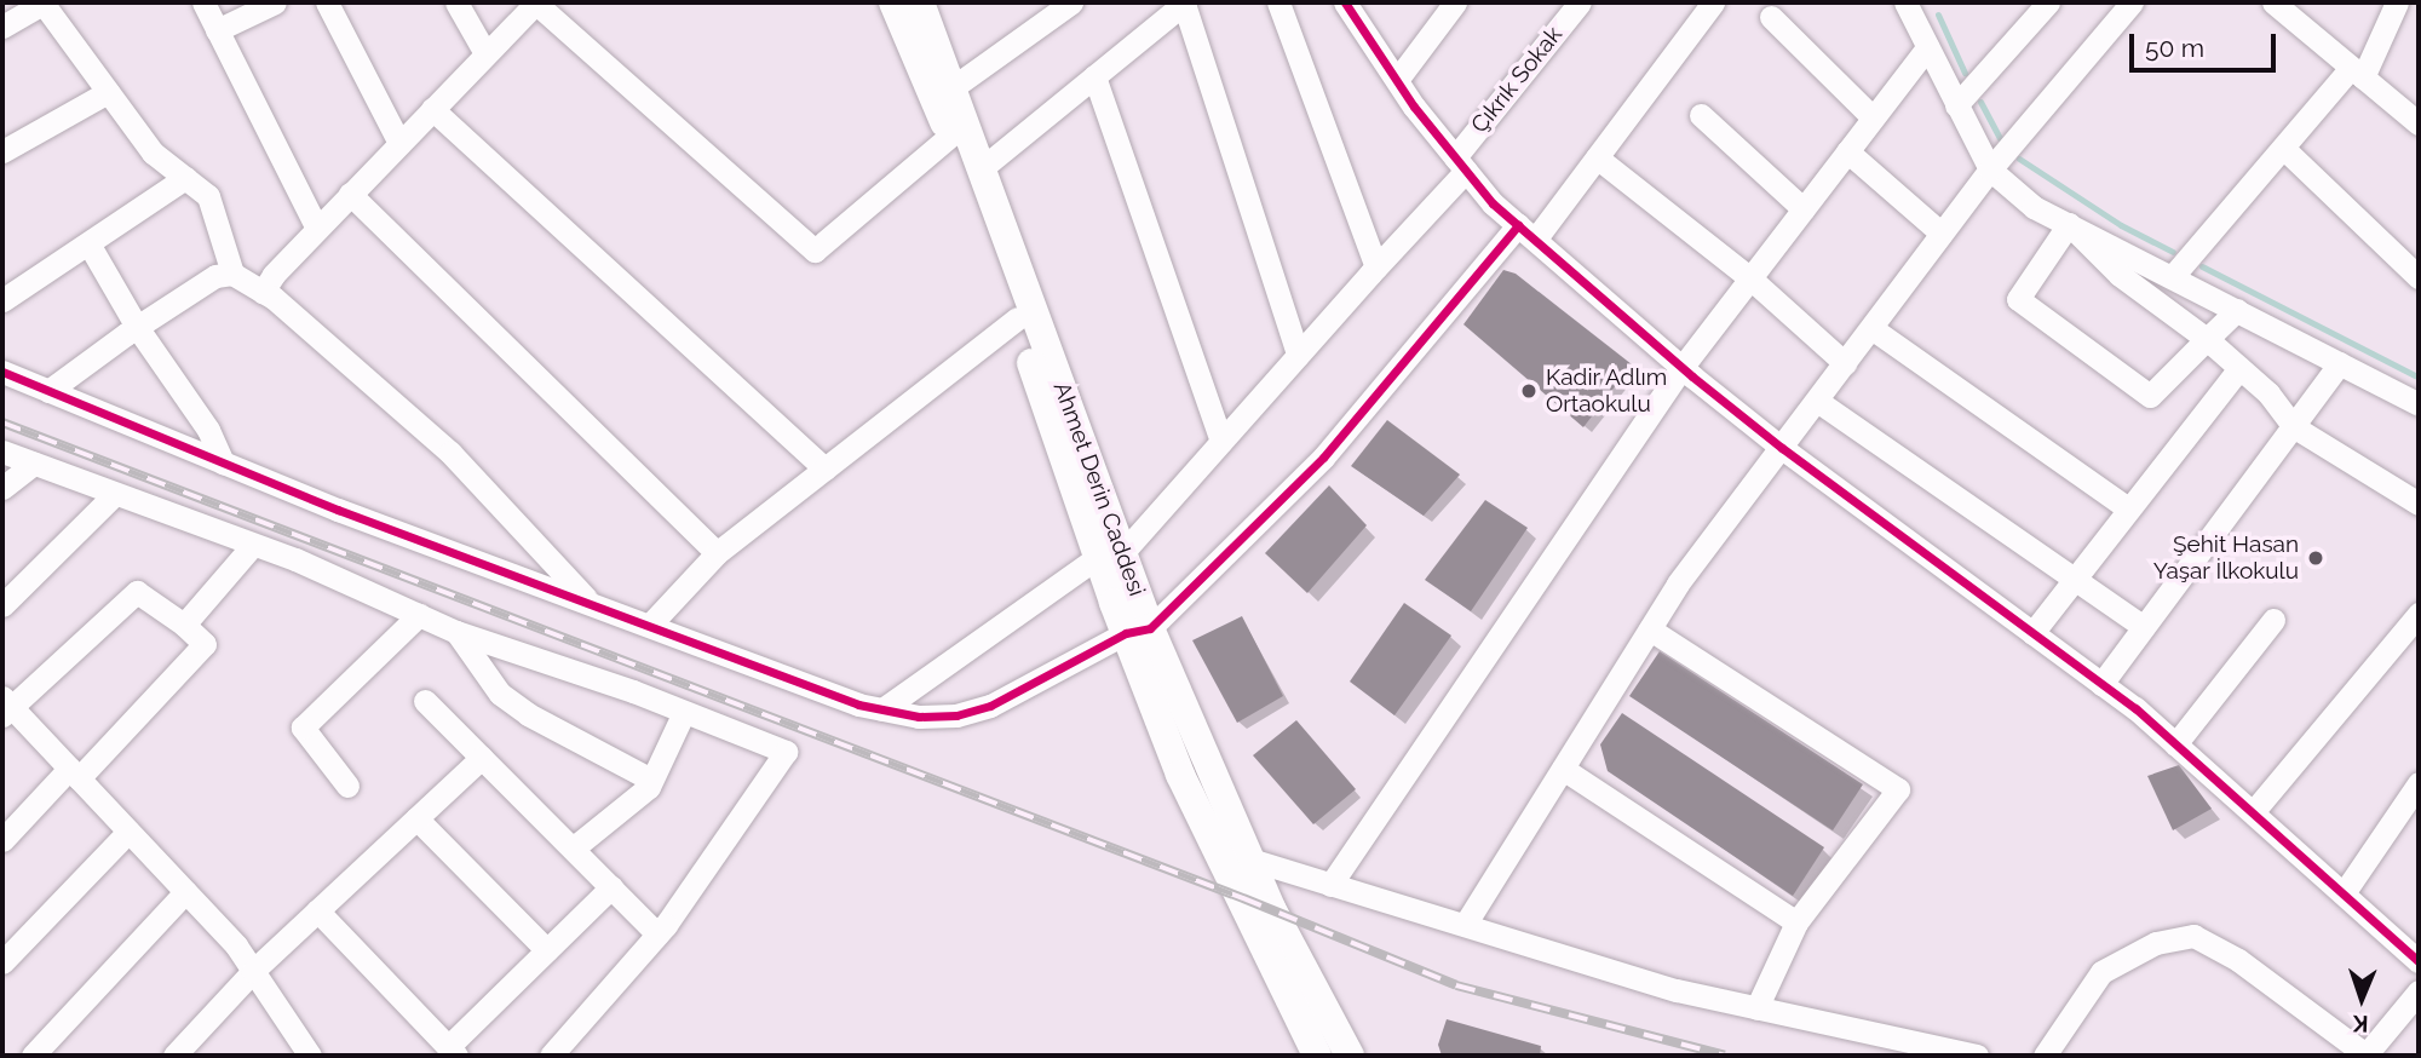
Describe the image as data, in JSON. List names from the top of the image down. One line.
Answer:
{"streets":{"main road":["Ahmet Derin Caddesi"],"street":["Çıkrık Sokak"]},"crossings":[["Çıkrık Sokak","Ahmet Derin Caddesi"]],"places":["Kadir Adlım Ortaokulu","Şehit Hasan Yaşar İlkokulu"],"scale_bar":"50 m","north":"bottom"}
